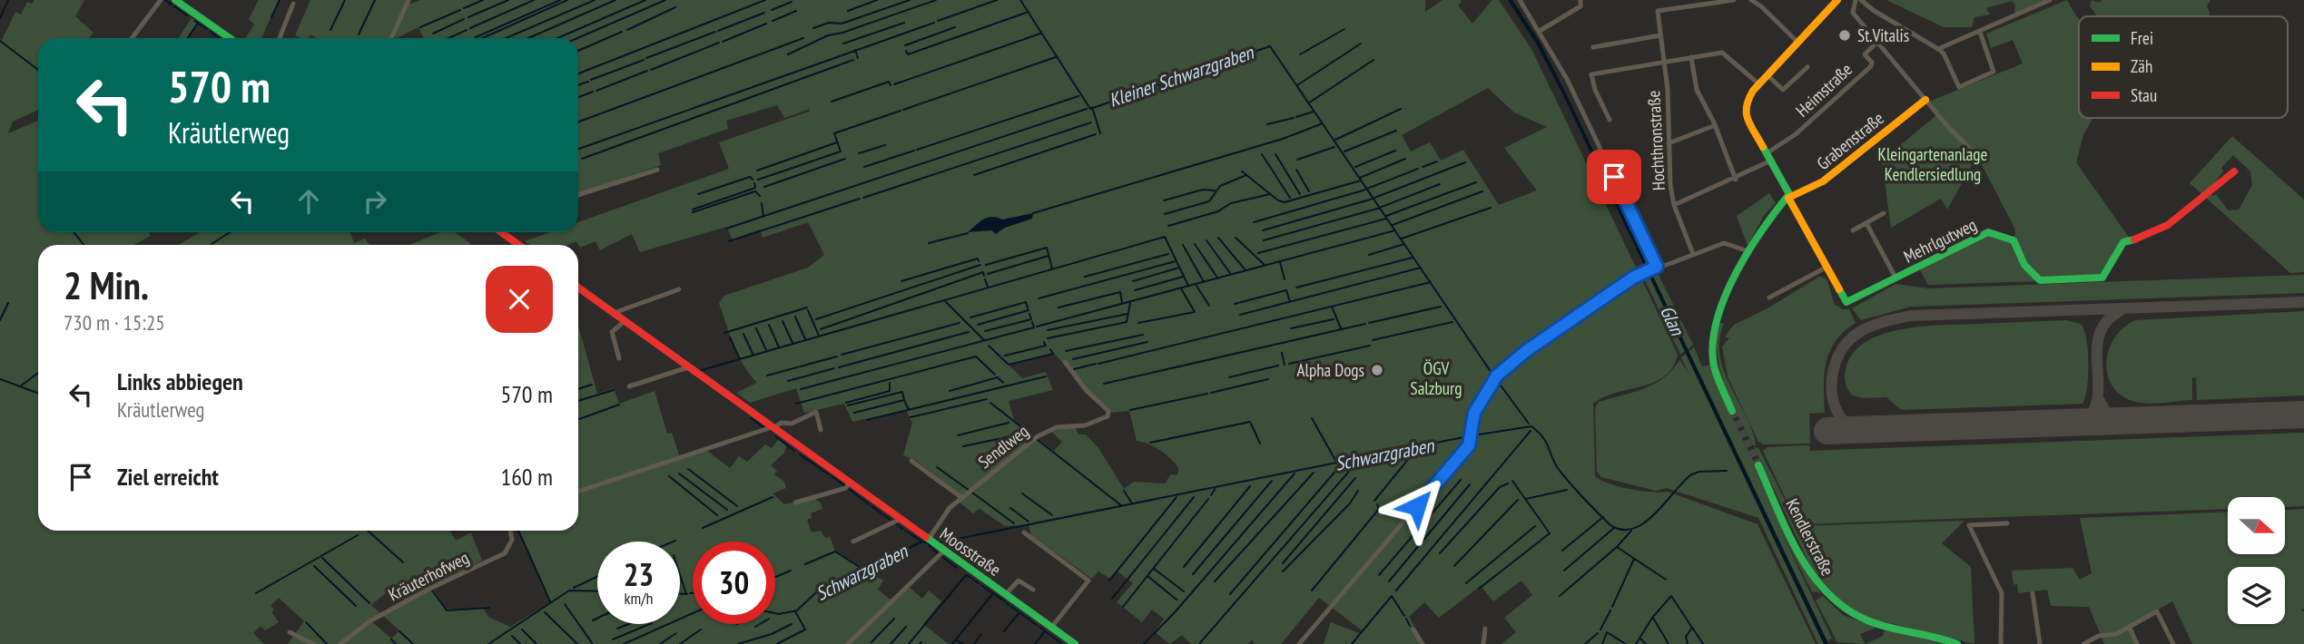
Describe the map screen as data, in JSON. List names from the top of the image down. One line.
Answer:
{"streets":{"street":["Heimstraße","Hochthronstraße","Grabenstraße","Mehrlgutweg","Sendlweg","Kendlerstraße","Moosstraße","Kräuterhofweg"]},"crossings":[["Sendlweg","Moosstraße"]],"water":["Kleiner Schwarzgraben","Glan","Schwarzgraben"],"parks":["Kleingartenanlage Kendlersiedlung","ÖGV Salzburg"],"places":["St.Vitalis","Alpha Dogs"],"legend":["Frei","Zäh","Stau"],"north":"right","page":{"turn":["570 m","Kräutlerweg"],"heading":["2 Min.","730 m · 15:25"],"list":[{"name":"Links abbiegen","note":"Kräutlerweg","value":"570 m"},{"name":"Ziel erreicht","value":"160 m"}],"speed":"23 km/h","limit":"30"}}
